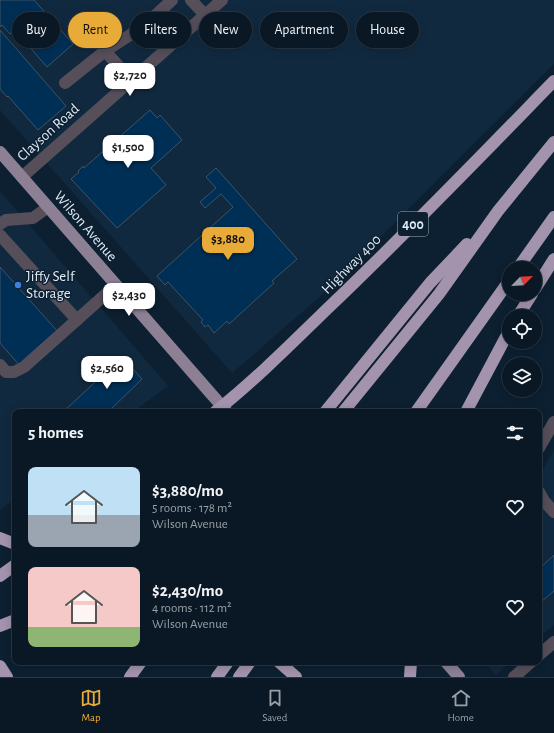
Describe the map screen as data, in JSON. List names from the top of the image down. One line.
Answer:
{"streets":{"highway":["400","Highway 400"],"main road":["Wilson Avenue"],"street":["Clayson Road"]},"crossings":[["Clayson Road","Wilson Avenue"]],"places":["Jiffy Self Storage"],"north":"top right","page":{"chip":["Buy","Rent","Filters","New","Apartment","House"],"price":["$2,720","$1,500","$3,880","$2,430","$2,560"],"heading":"5 homes","list":[{"name":"$3,880/mo","note":"5 rooms · 178 m² · Wilson Avenue"},{"name":"$2,430/mo","note":"4 rooms · 112 m² · Wilson Avenue"}],"tabs":["Map","Saved","Home"]}}
